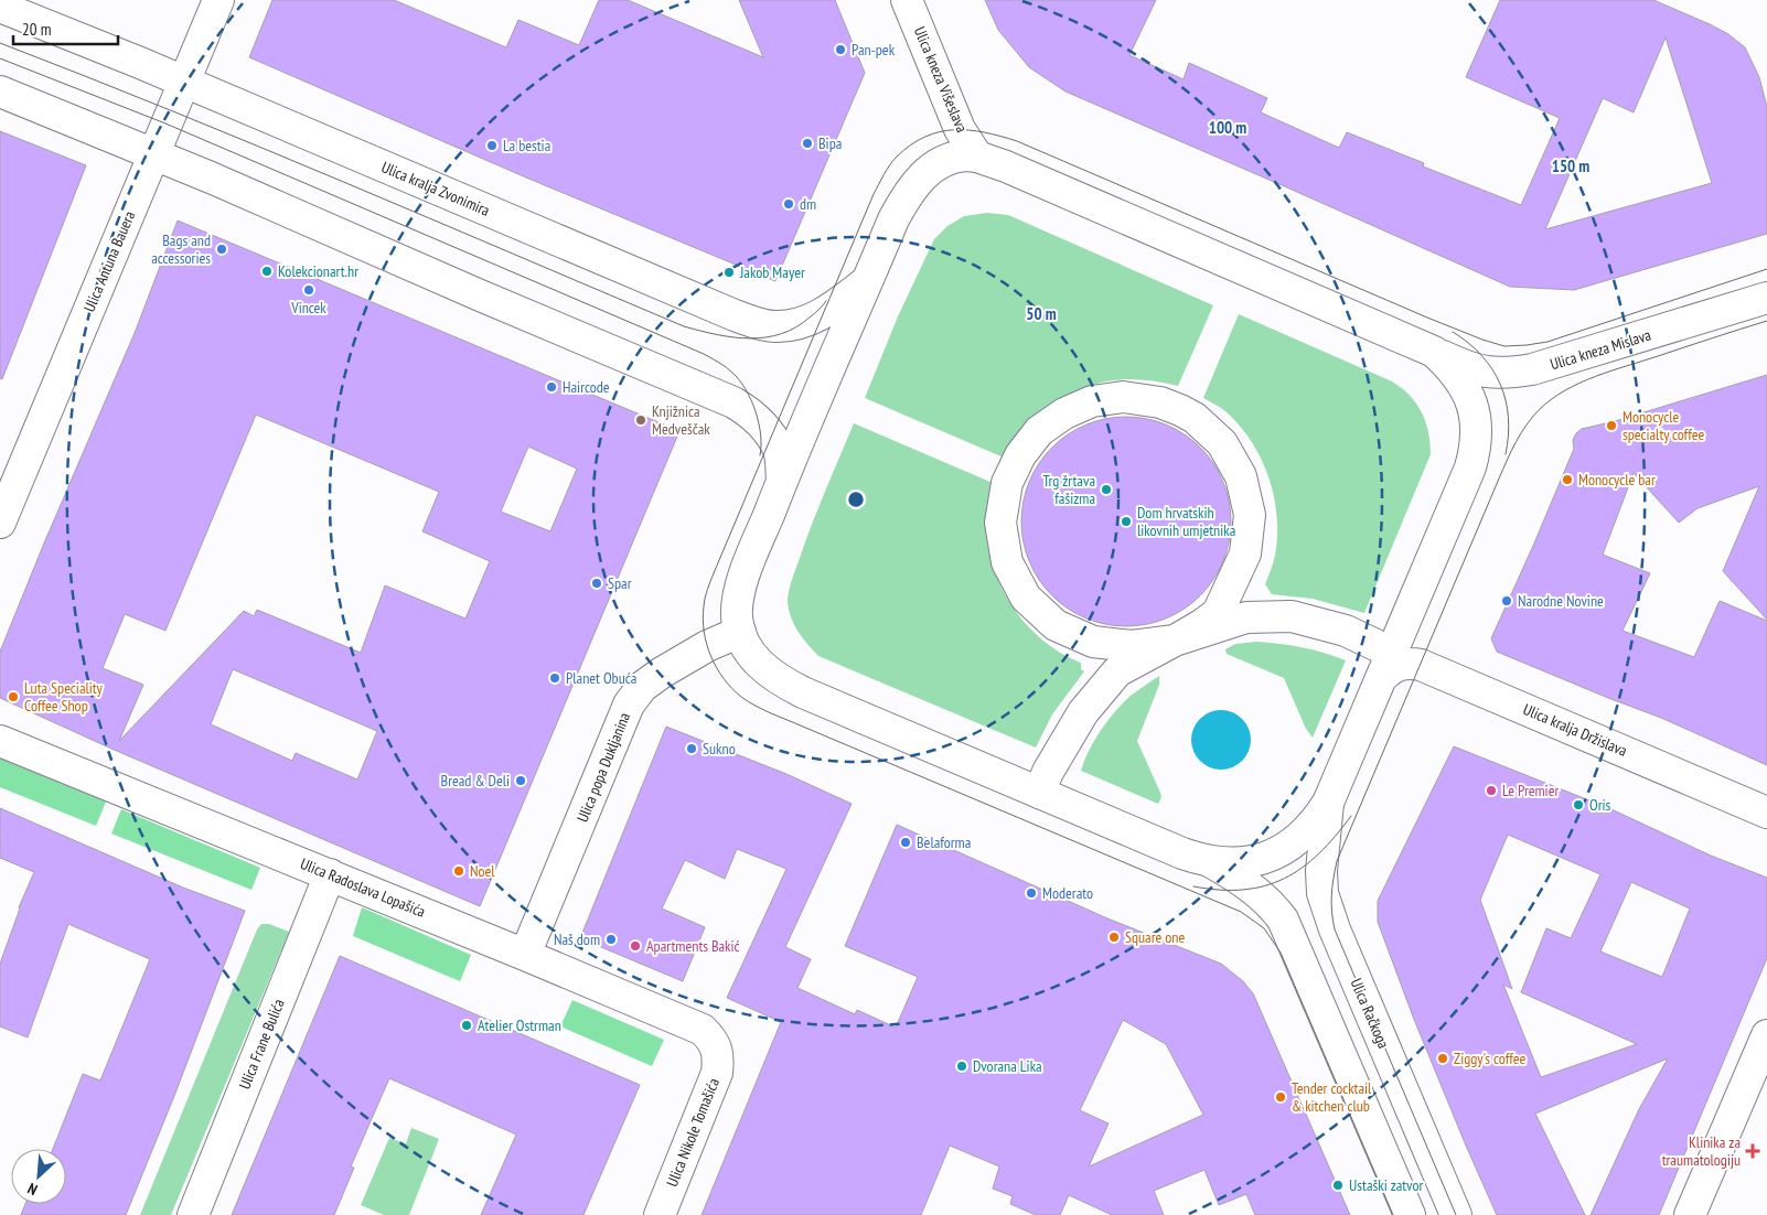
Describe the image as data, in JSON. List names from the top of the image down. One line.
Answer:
{"streets":{"main road":["Ulica kneza Višeslava","Ulica kralja Zvonimira","Ulica Antuna Bauera","Ulica kneza Mislava","Ulica kralja Držislava","Ulica popa Dukljanina","Ulica Radoslava Lopašića","Ulica Račkoga","Ulica Frane Bulića","Ulica Nikole Tomašića"]},"crossings":[["Ulica kralja Zvonimira","Ulica Antuna Bauera"],["Ulica popa Dukljanina","Ulica Radoslava Lopašića"],["Ulica Radoslava Lopašića","Ulica Frane Bulića"],["Ulica Radoslava Lopašića","Ulica Nikole Tomašića"]],"places":{"other":["Pan-pek","Bipa","La bestia","dm","Bags and accessories","Kolekcionart.hr","Jakob Mayer","Vincek","Haircode","Knjižnica Medveščak","Monocycle specialty coffee","Monocycle bar","Trg žrtava fašizma","Dom hrvatskih likovnih umjetnika","Spar","Narodne Novine","Planet Obuća","Luta Speciality Coffee Shop","Sukno","Bread & Deli","Le Premier","Oris","Belaforma","Noel","Moderato","Square one","Naš dom","Apartments Bakić","Atelier Ostrman","Ziggy's coffee","Dvorana Lika","Tender cocktail & kitchen club","Ustaški zatvor"],"health":["Klinika za traumatologiju"]},"scale_bar":"20 m","north":"bottom left","rings":["100 m","150 m","50 m"]}
